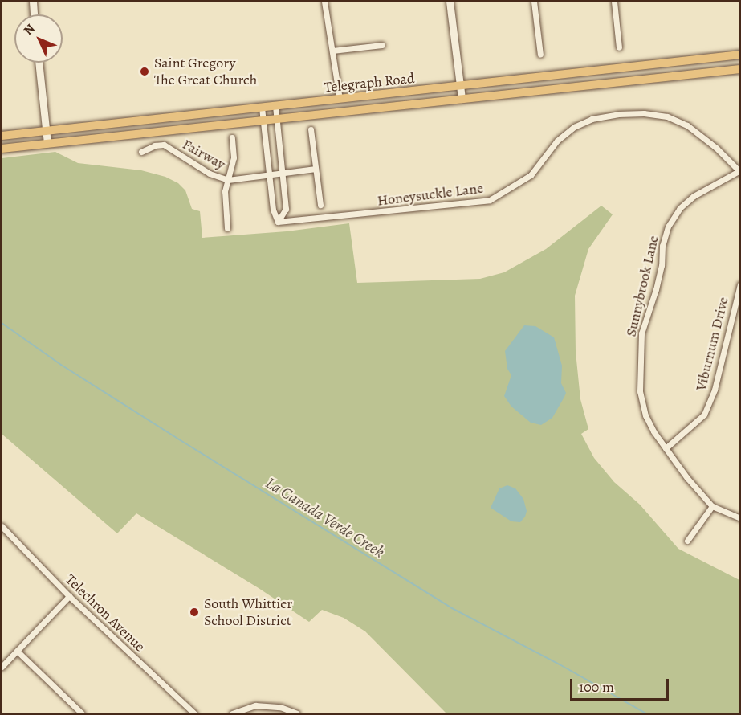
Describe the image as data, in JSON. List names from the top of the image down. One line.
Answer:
{"streets":{"main road":["Telegraph Road"],"street":["Fairway","Honeysuckle Lane","Sunnybrook Lane","Viburnum Drive","Telechron Avenue"]},"crossings":[["Honeysuckle Lane","Sunnybrook Lane"],["Sunnybrook Lane","Viburnum Drive"]],"water":["La Canada Verde Creek"],"places":["Saint Gregory The Great Church","South Whittier School District"],"scale_bar":"100 m","north":"top left"}
